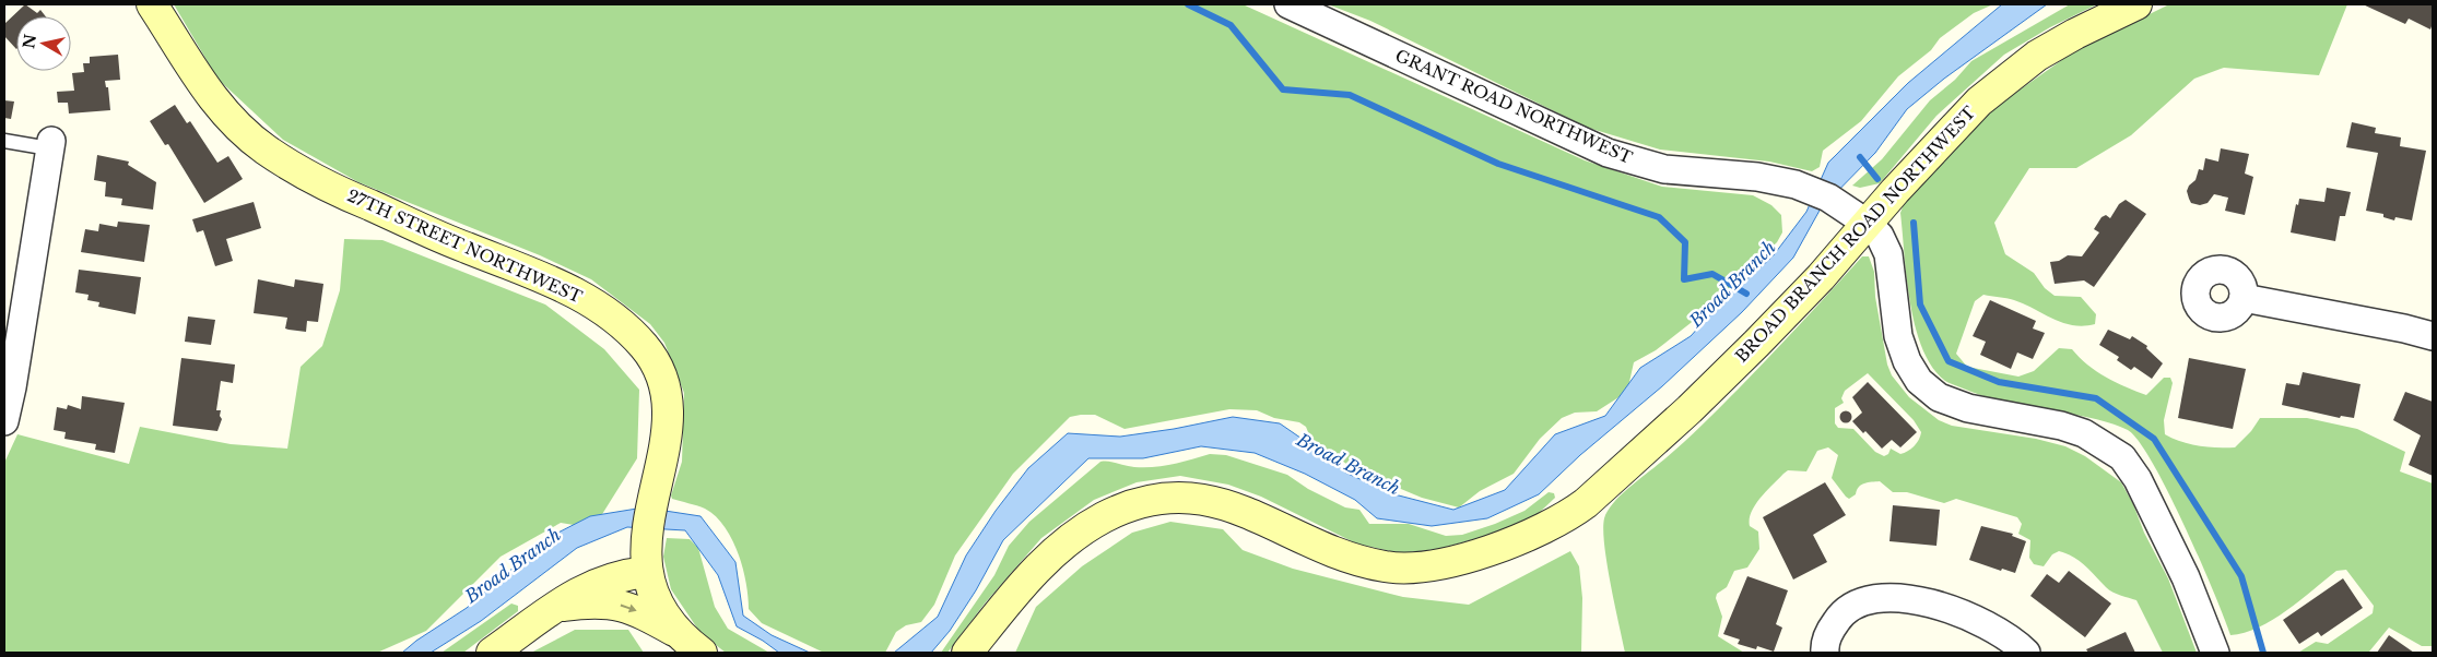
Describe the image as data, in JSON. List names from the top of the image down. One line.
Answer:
{"streets":{"main road":["BROAD BRANCH ROAD NORTHWEST","27TH STREET NORTHWEST"],"street":["GRANT ROAD NORTHWEST"]},"crossings":[["GRANT ROAD NORTHWEST","BROAD BRANCH ROAD NORTHWEST"]],"water":["Broad Branch"],"north":"left"}
